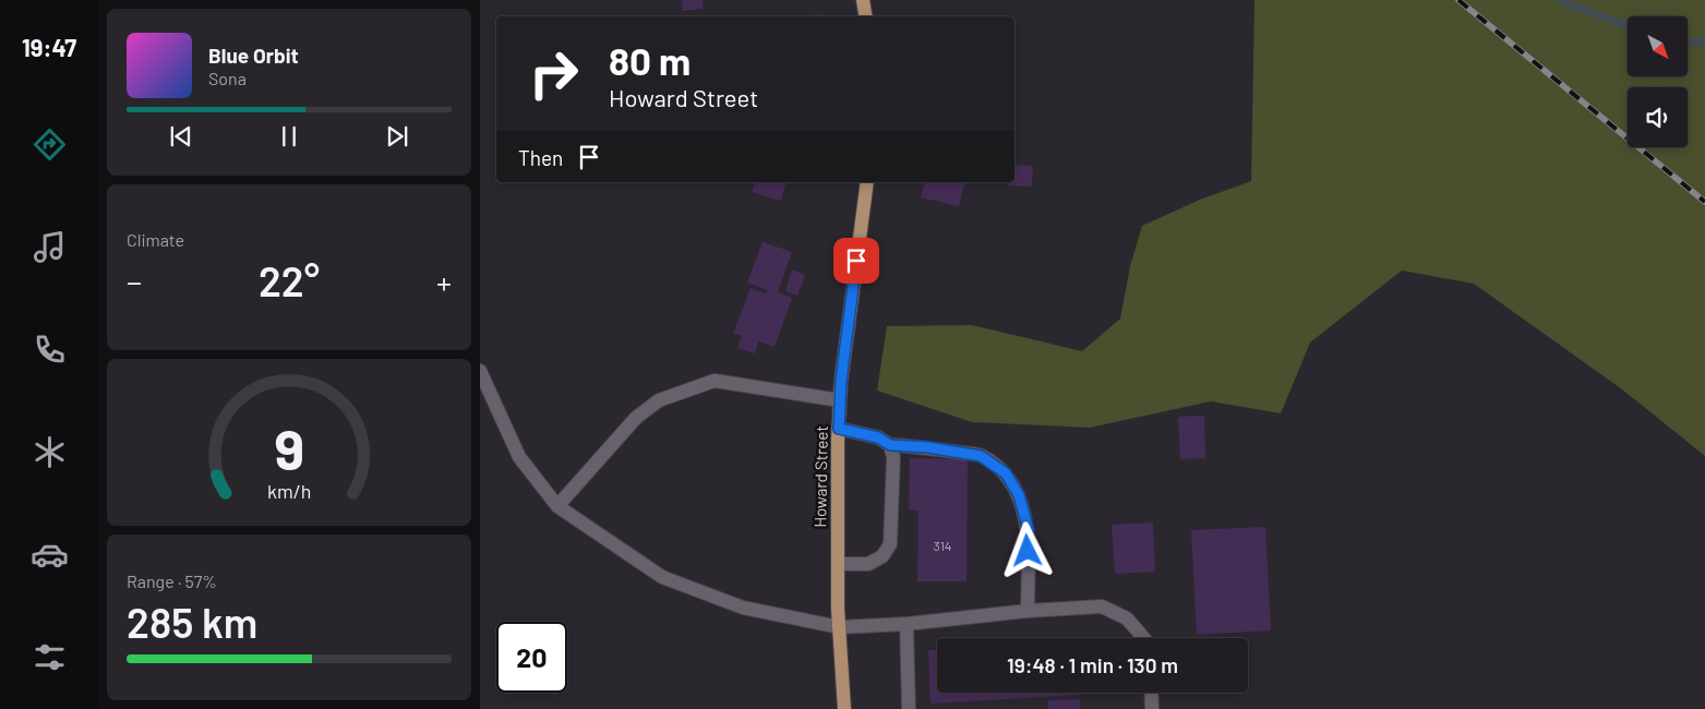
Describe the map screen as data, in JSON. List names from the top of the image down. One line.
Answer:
{"streets":{"main road":["Howard Street"]},"house_numbers":["314"],"north":"bottom right","page":{"tabs":"19:47","turn":["80 m","Howard Street"],"song":["Blue Orbit","Sona"],"then":"Then","tile":["Climate",["Range · 57%","285 km"]],"heat":["−","22°","+"],"limit":"20","trip":"19:48 · 1 min · 130 m","gauge":["9","km/h"]}}
